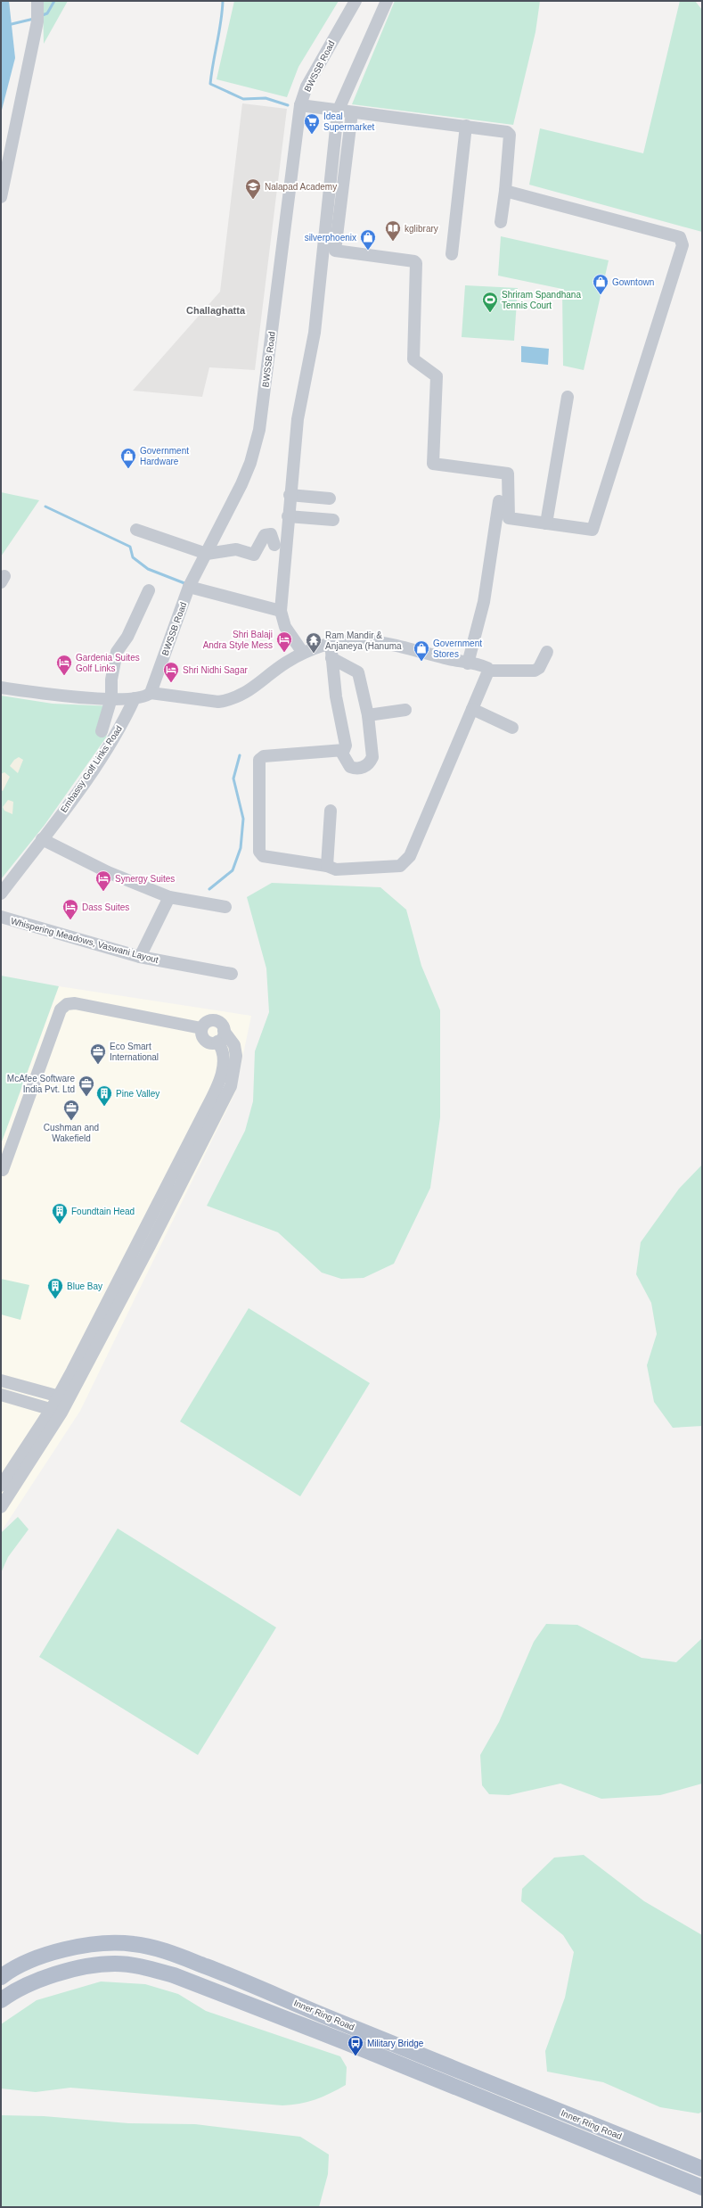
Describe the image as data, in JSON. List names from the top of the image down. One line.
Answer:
{"streets":{"main road":["Inner Ring Road"],"street":["BWSSB Road","Embassy Golf Links Road","Whispering Meadows, Vaswani Layout"]},"districts":["Challaghatta"],"places":{"supermarket":["Ideal Supermarket"],"school or university":["Nalapad Academy"],"library":["kglibrary"],"shop":["silverphoenix","Gowntown","Government Hardware","Government Stores"],"sports":["Shriram Spandhana Tennis Court"],"hotel":["Shri Balaji Andra Style Mess","Gardenia Suites Golf Links","Shri Nidhi Sagar","Synergy Suites","Dass Suites"],"temple":["Ram Mandir & Anjaneya (Hanuma"],"office":["Eco Smart International","McAfee Software India Pvt. Ltd","Cushman and Wakefield"],"building":["Pine Valley","Foundtain Head","Blue Bay"],"bus stop":["Military Bridge"]}}
